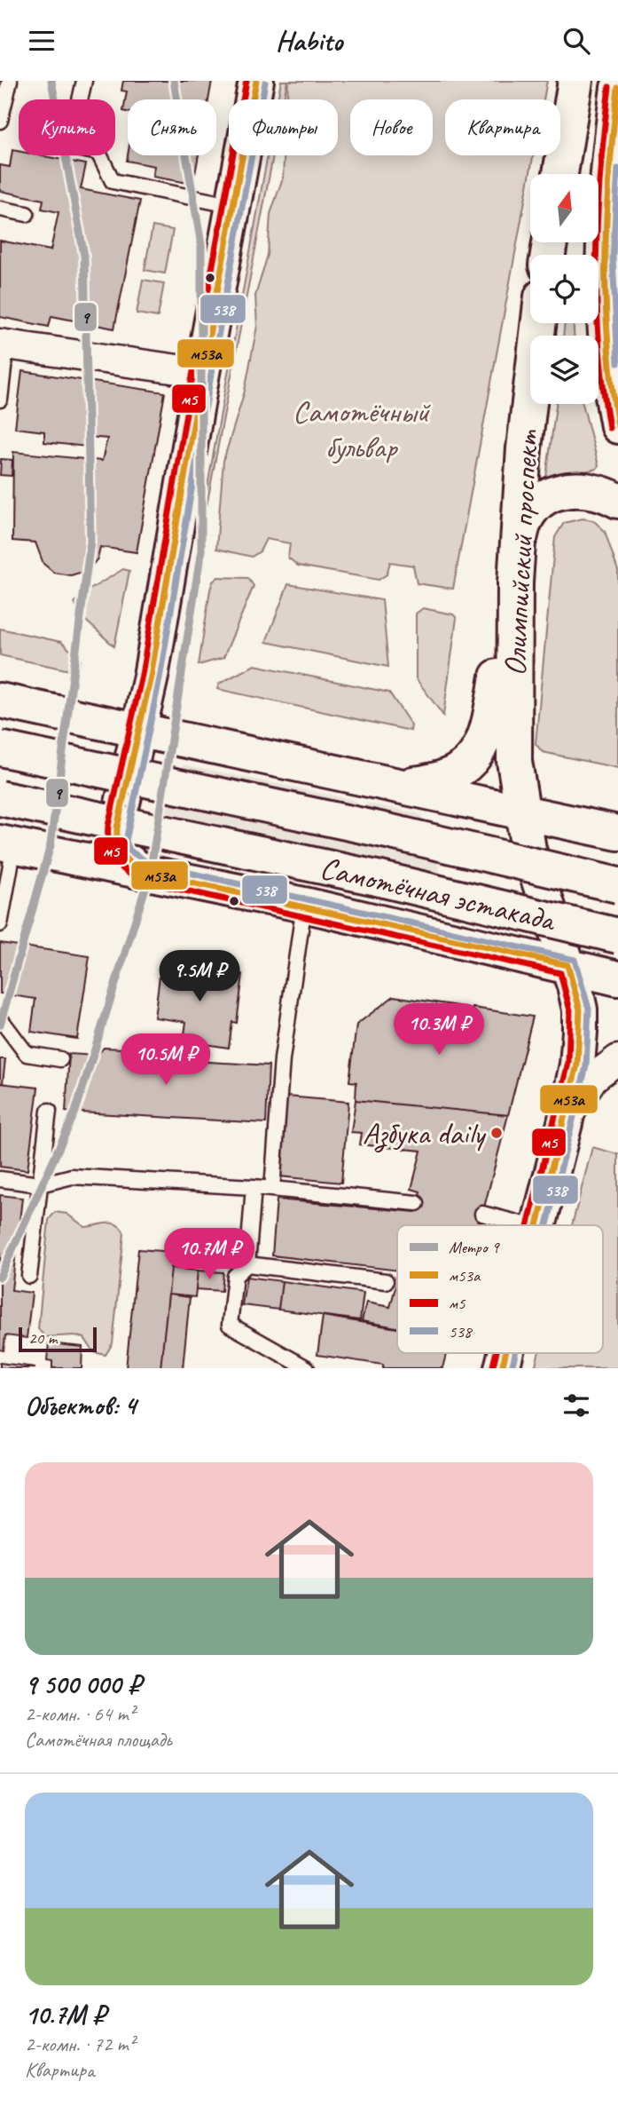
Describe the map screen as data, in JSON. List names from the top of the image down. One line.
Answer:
{"streets":{"main road":["Олимпийский проспект","Самотёчная эстакада"]},"parks":["Самотёчный бульвар"],"places":["Азбука daily"],"lines":["metro line 9","transit line м53а","transit line м5","transit line 538"],"legend":["Метро 9","м53а","м5","538"],"scale_bar":"20 m","north":"top","page":{"header":"Habito","chip":["Купить","Снять","Фильтры","Новое","Квартира"],"price":["9.5M ₽","10.3M ₽","10.5M ₽","10.7M ₽"],"scale":"20 m","heading":"Объектов: 4","list":[{"name":"9 500 000 ₽","note":"2-комн. · 64 m² · Самотёчная площадь"},{"name":"10.7M ₽","note":"2-комн. · 72 m² · Квартира"}]}}
